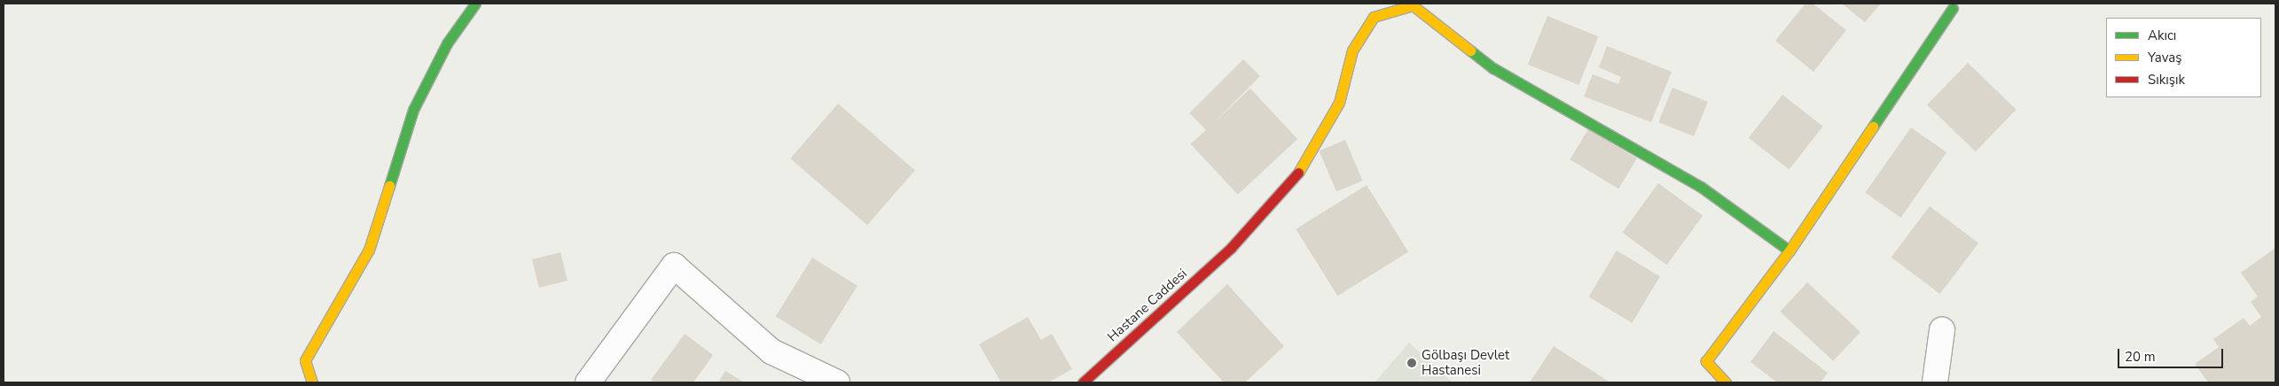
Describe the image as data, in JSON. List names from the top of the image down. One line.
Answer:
{"streets":{"street":["Hastane Caddesi"]},"places":["Gölbaşı Devlet Hastanesi"],"legend":["Akıcı","Yavaş","Sıkışık"],"scale_bar":"20 m"}
